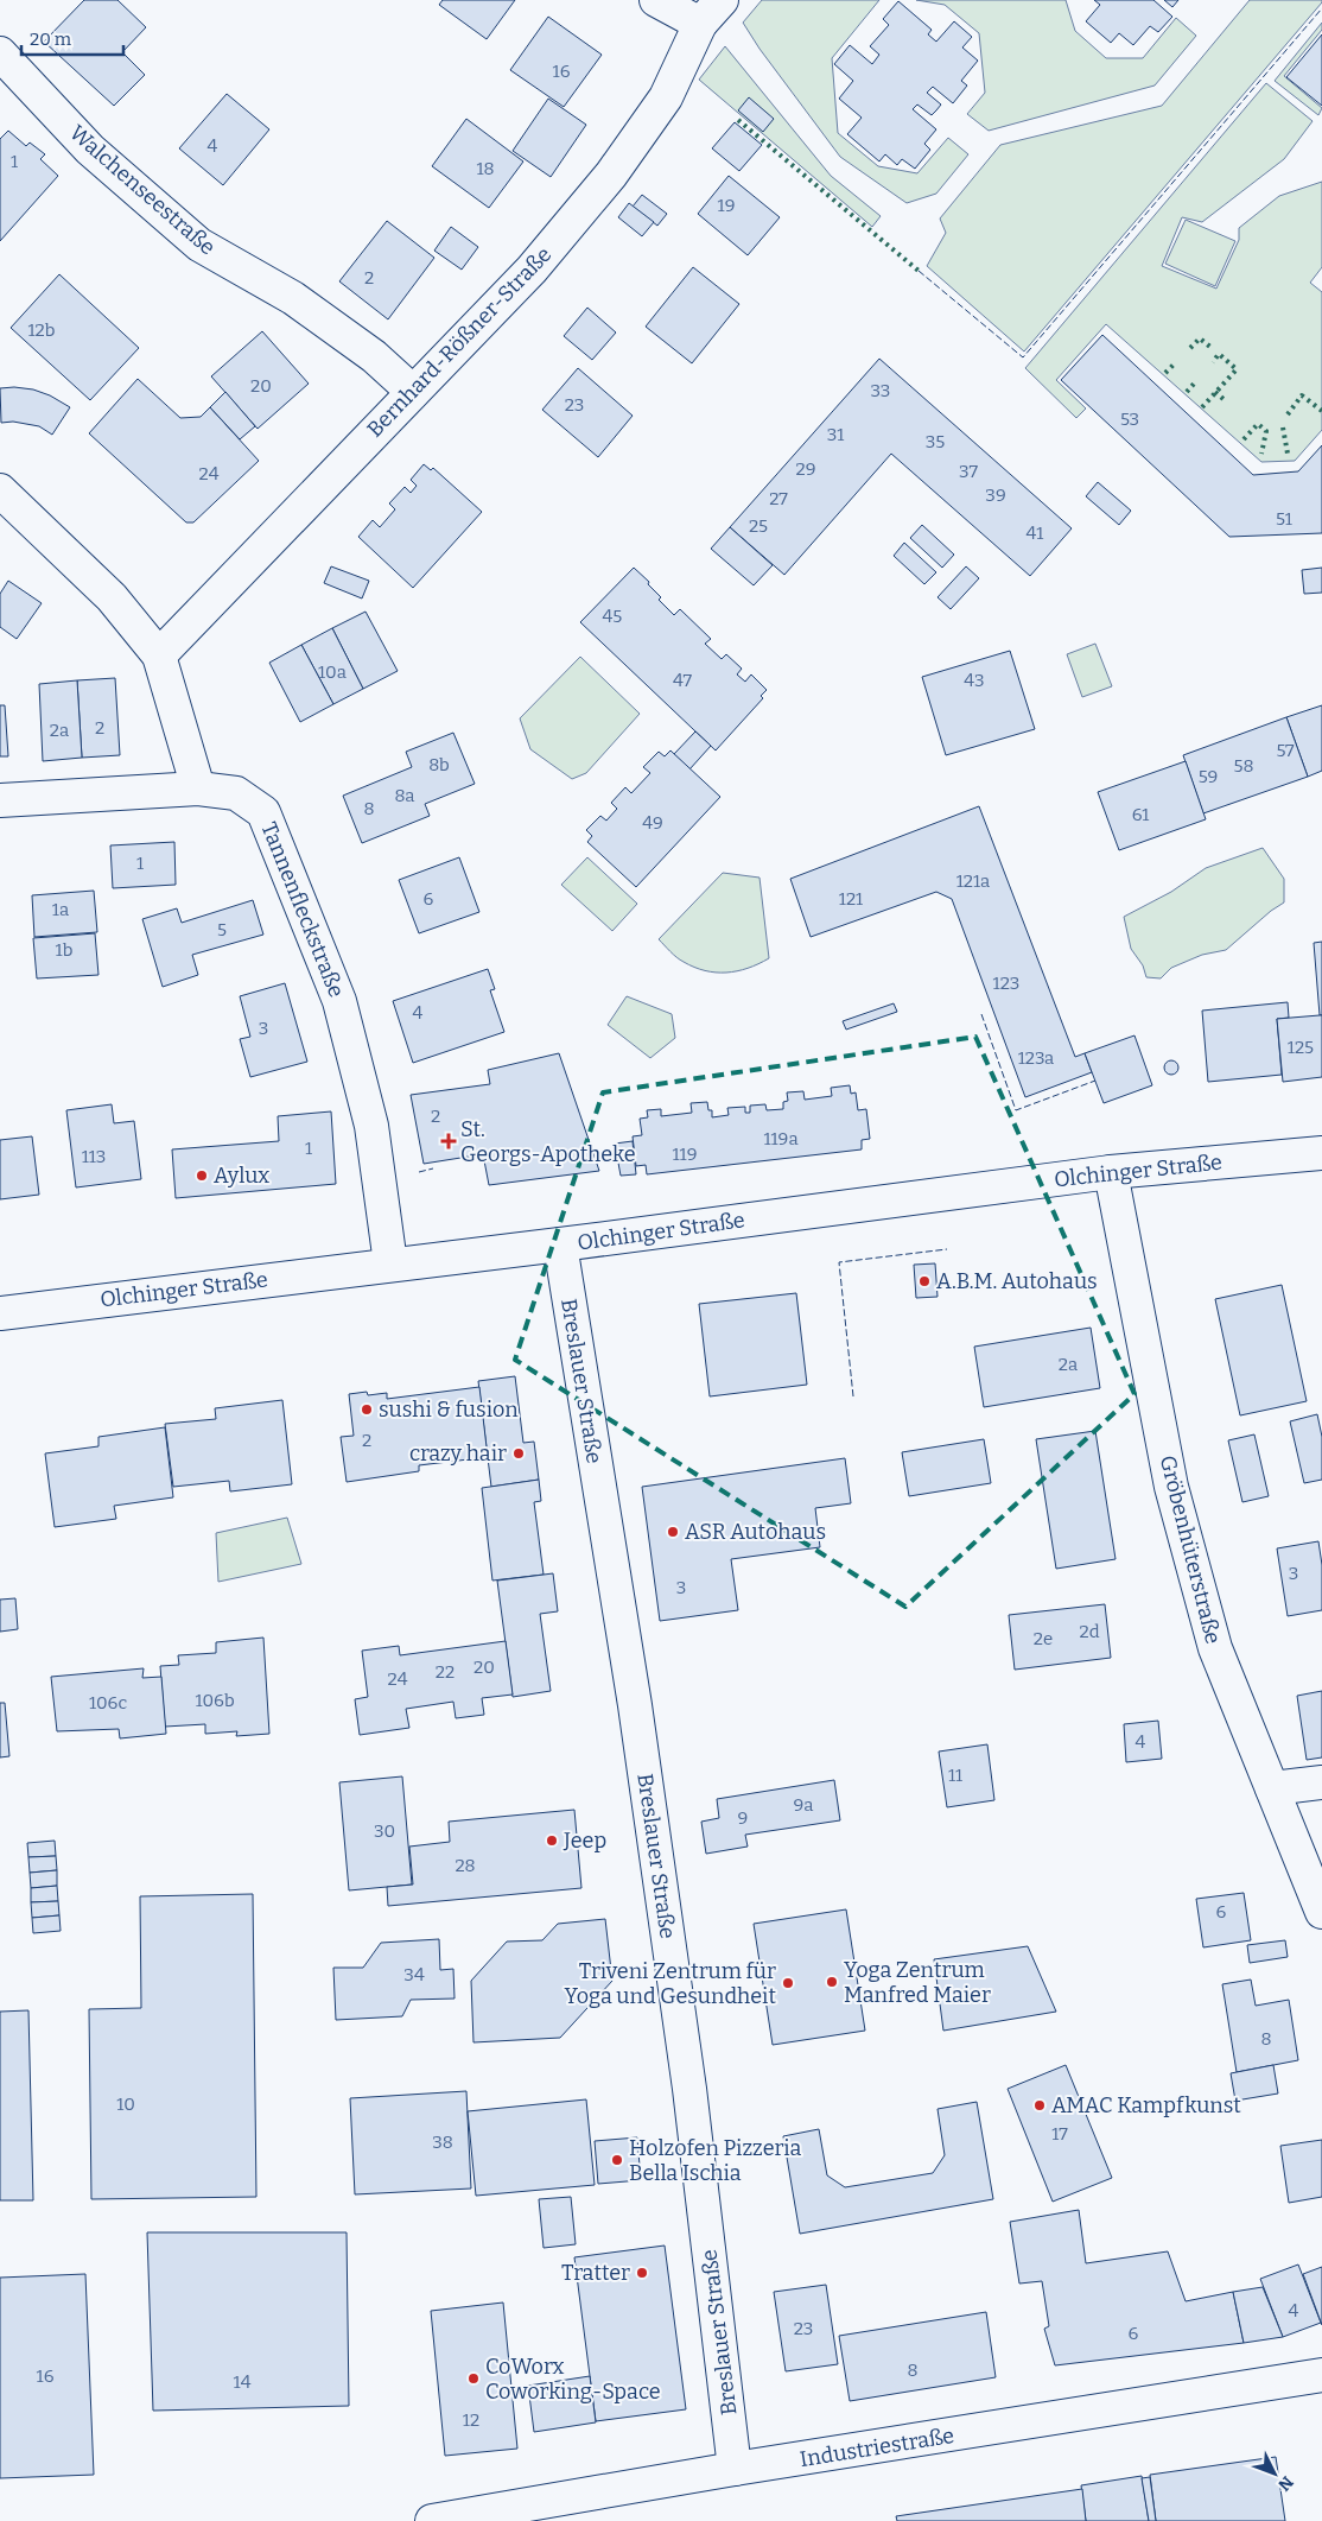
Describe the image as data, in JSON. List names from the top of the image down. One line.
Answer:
{"streets":{"street":["Walchenseestraße","Bernhard-Rößner-Straße","Tannenfleckstraße","Olchinger Straße","Breslauer Straße","Gröbenhüterstraße","Industriestraße"]},"crossings":[["Walchenseestraße","Bernhard-Rößner-Straße"],["Tannenfleckstraße","Olchinger Straße"],["Olchinger Straße","Breslauer Straße"],["Olchinger Straße","Gröbenhüterstraße"],["Breslauer Straße","Industriestraße"]],"places":{"health":["St. Georgs-Apotheke"],"other":["Aylux","A.B.M. Autohaus","sushi & fusion","crazy hair","ASR Autohaus","Jeep","Yoga Zentrum Manfred Maier","Triveni Zentrum für Yoga und Gesundheit","AMAC Kampfkunst","Holzofen Pizzeria Bella Ischia","Tratter","CoWorx Coworking-Space"]},"house_numbers":["16","4","1","18","19","2","12b","20","33","23","53","31","35","29","37","24","39","27","51","25","41","45","10a","47","43","2","2a","57","8b","58","59","8a","8","61","49","1","121a","6","121","1a","5","1b","123","4","3","125","123a","2","119a","1","119","113","2a","2","3","3","2d","2e","20","22","24","106b","106c","4","11","9a","9","30","28","6","34","8","10","17","38","4","23","6","8","16","14","12"],"scale_bar":"20 m","north":"bottom right"}
